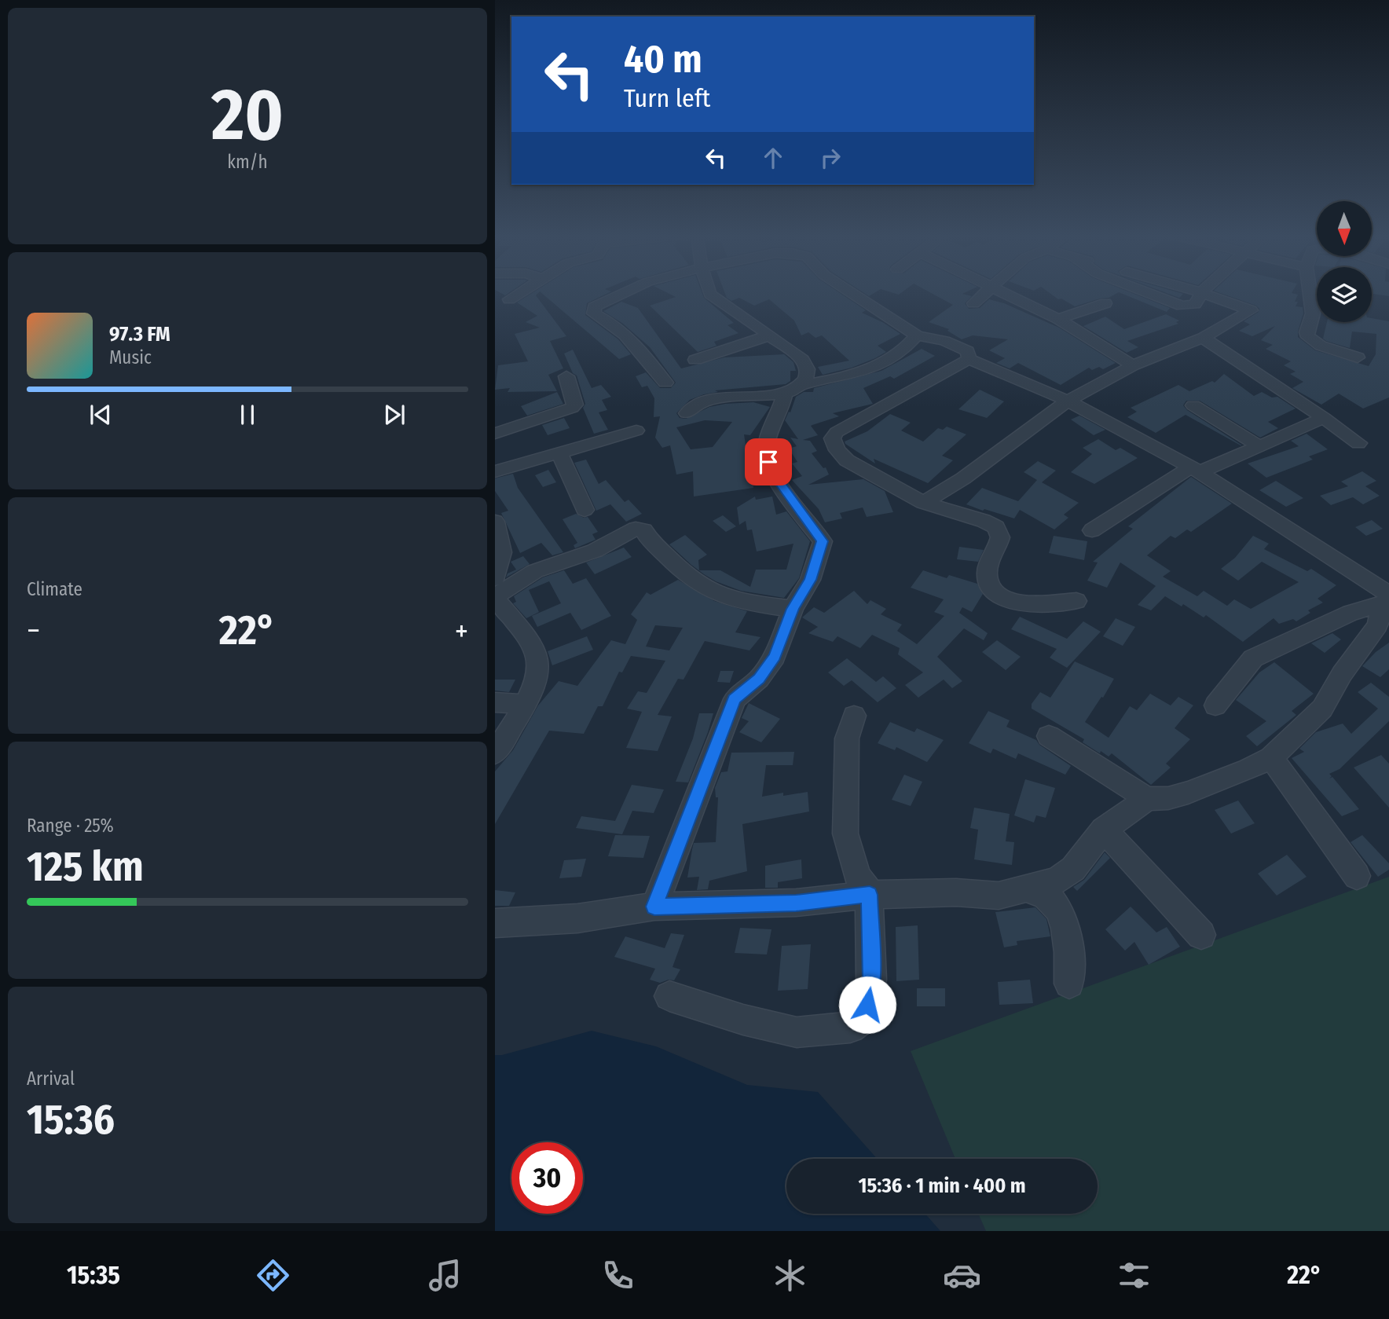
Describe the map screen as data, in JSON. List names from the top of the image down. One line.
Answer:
{"north":"bottom","page":{"tile":[["20","km/h"],"Climate",["Range · 25%","125 km"],["Arrival","15:36"]],"turn":["40 m","Turn left"],"song":["97.3 FM","Music"],"heat":["−","22°","+"],"limit":"30","trip":"15:36 · 1 min · 400 m","tabs":["15:35","22°"]}}
